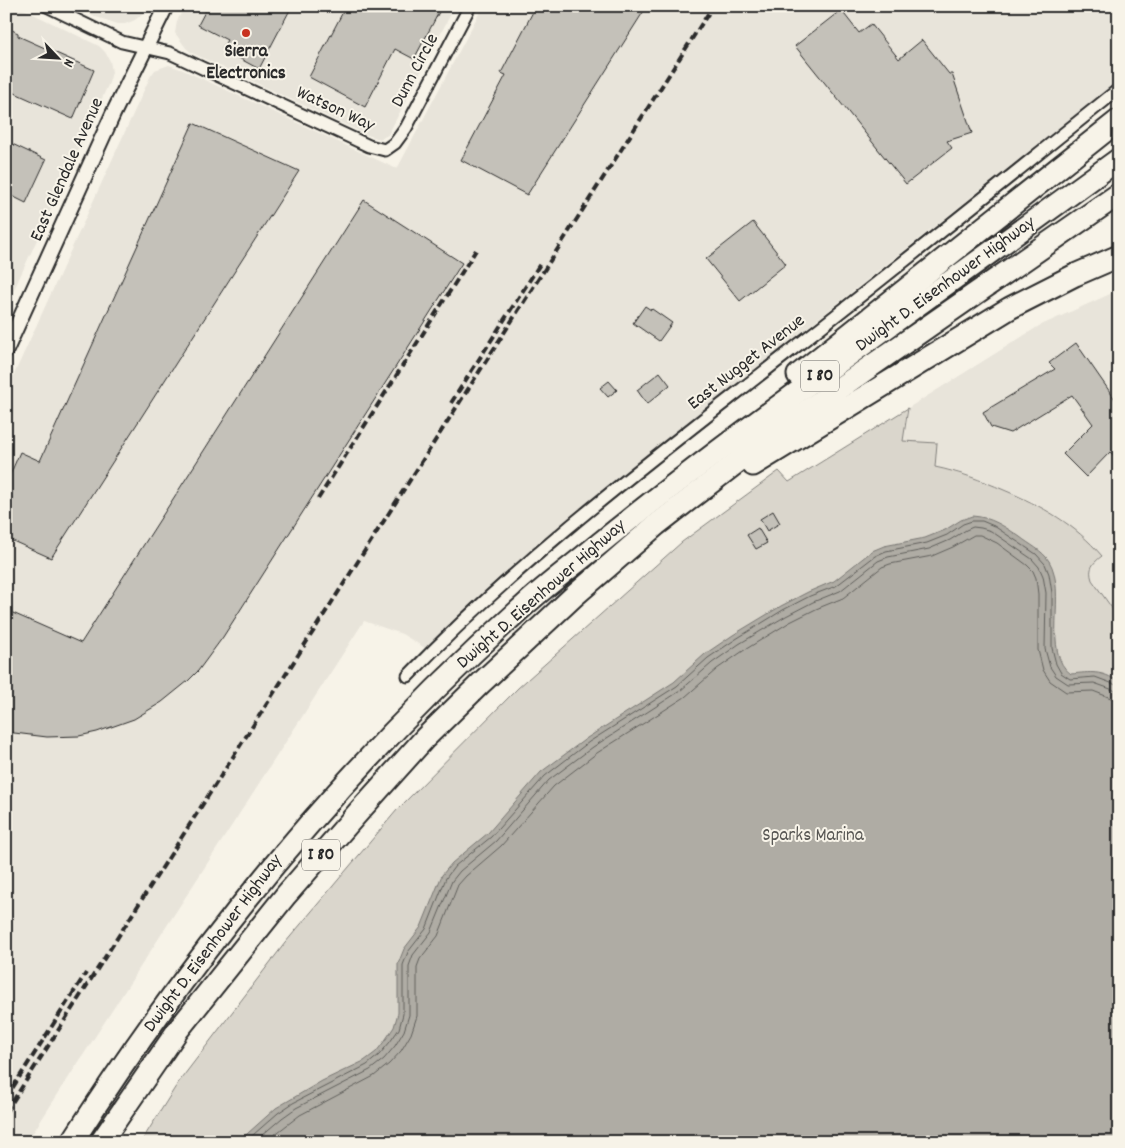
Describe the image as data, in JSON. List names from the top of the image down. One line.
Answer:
{"streets":{"highway":["Dwight D. Eisenhower Highway","I 80"],"street":["Dunn Circle","Watson Way","East Glendale Avenue","East Nugget Avenue"]},"crossings":[["Dunn Circle","Watson Way"],["Watson Way","East Glendale Avenue"]],"parks":["Sparks Marina"],"places":["Sierra Electronics"],"north":"bottom right"}
